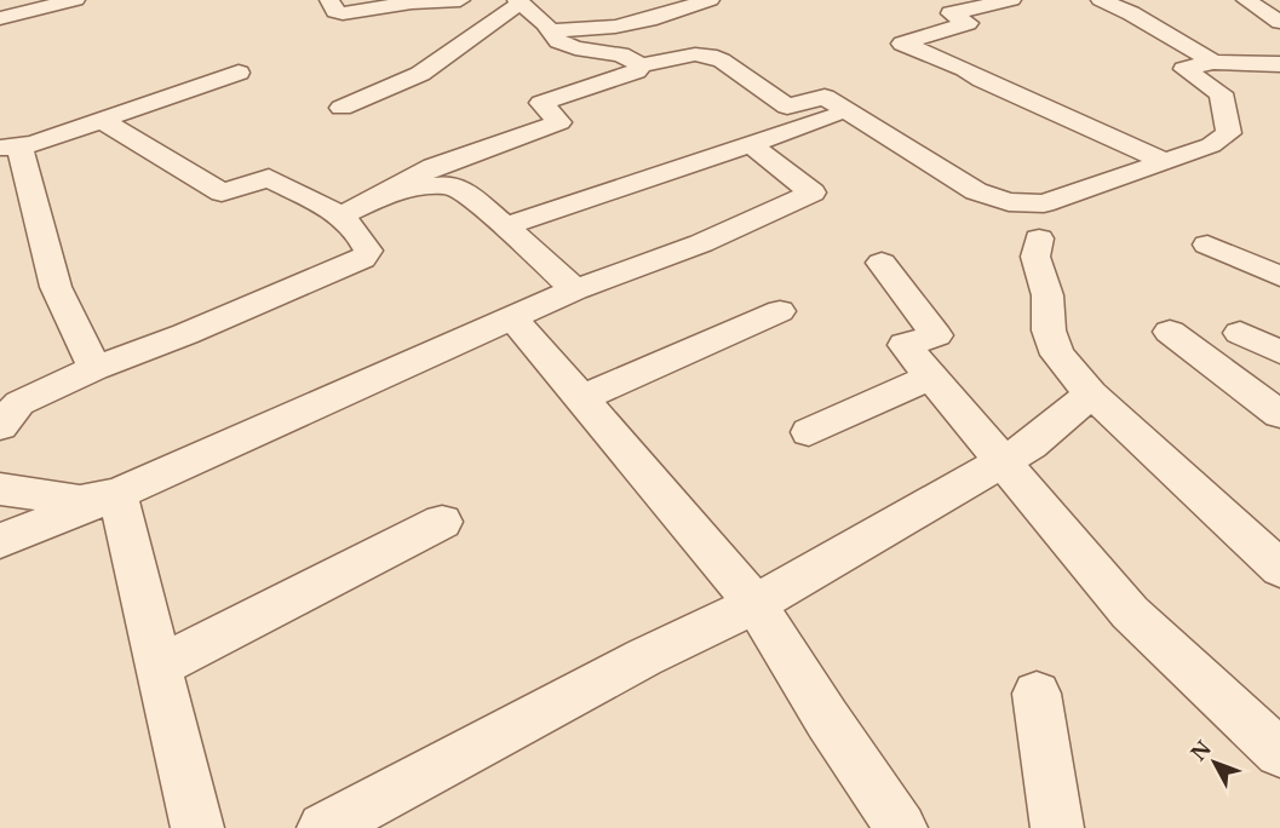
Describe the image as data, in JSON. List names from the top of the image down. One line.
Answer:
{"north":"top left"}
